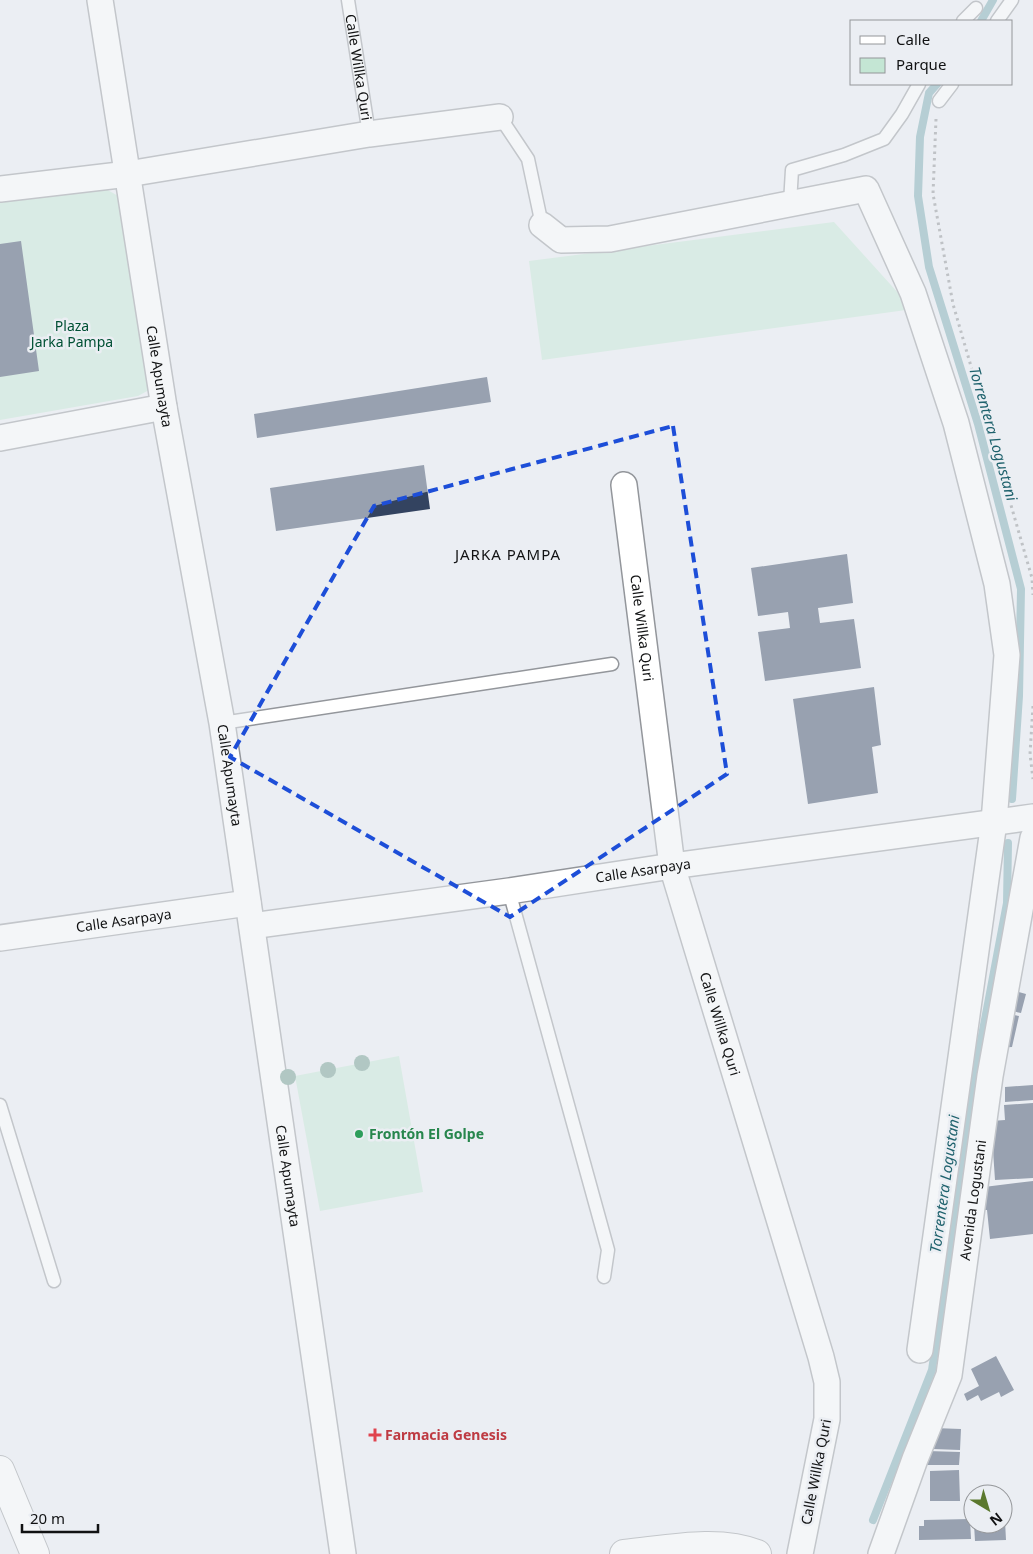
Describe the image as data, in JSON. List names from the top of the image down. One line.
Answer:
{"streets":{"street":["Calle Willka Quri","Calle Apumayta","Calle Asarpaya","Avenida Logustani"]},"crossings":[["Calle Willka Quri","Calle Asarpaya"],["Calle Apumayta","Calle Asarpaya"]],"districts":["JARKA PAMPA"],"water":["Torrentera Logustani"],"parks":["Plaza Jarka Pampa"],"places":{"other":["Frontón El Golpe"],"health":["Farmacia Genesis"]},"legend":["Calle","Parque"],"scale_bar":"20 m","north":"bottom right"}
